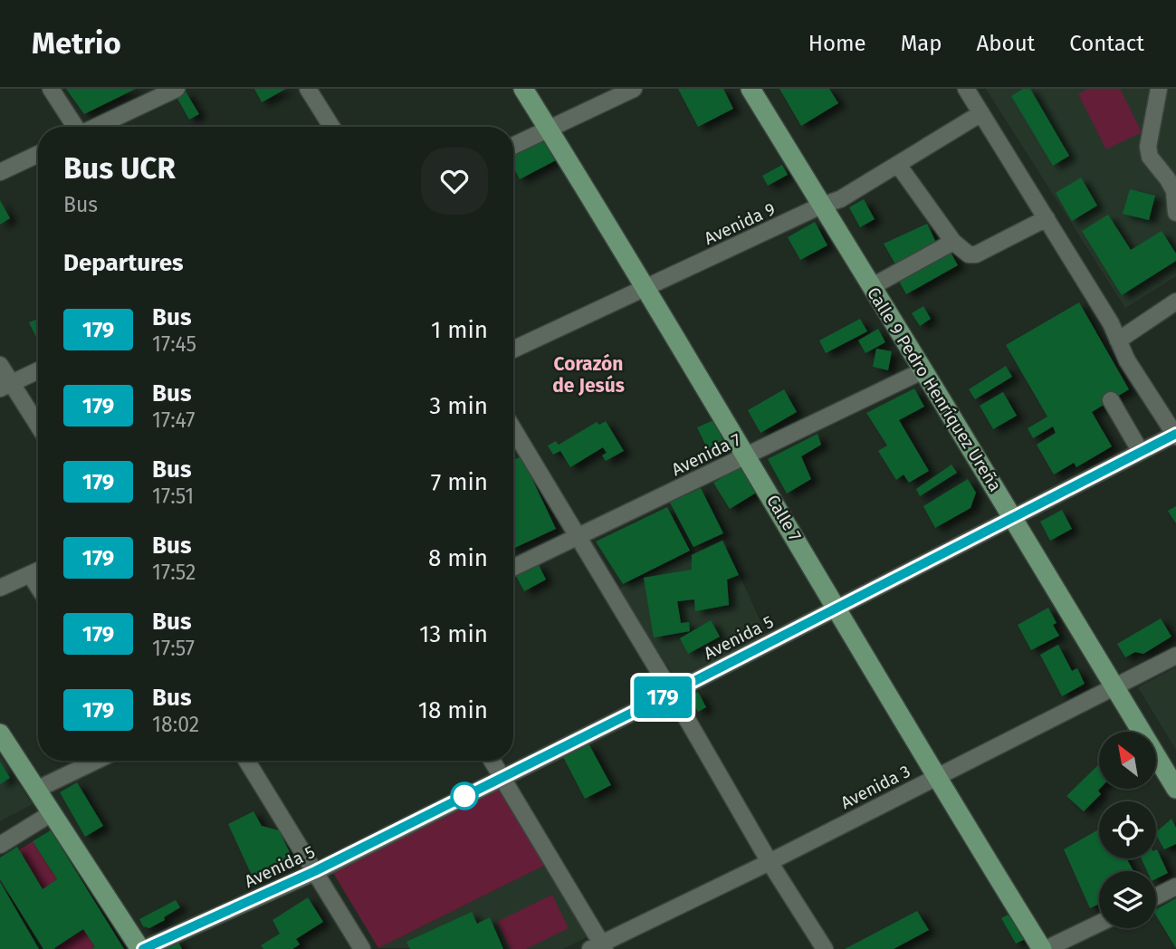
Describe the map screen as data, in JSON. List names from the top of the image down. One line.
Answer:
{"streets":{"main road":["Calle 9 Pedro Henríquez Ureña","Calle 7"],"street":["Avenida 9","Avenida 7","Avenida 5","Avenida 3"]},"crossings":[["Avenida 9","Calle 9 Pedro Henríquez Ureña"],["Avenida 9","Calle 7"],["Calle 9 Pedro Henríquez Ureña","Avenida 7"],["Calle 9 Pedro Henríquez Ureña","Avenida 5"],["Calle 9 Pedro Henríquez Ureña","Avenida 3"],["Avenida 7","Calle 7"],["Calle 7","Avenida 5"],["Calle 7","Avenida 3"]],"districts":["Corazón de Jesús"],"lines":["bus line 179"],"north":"top left","page":{"header":"Metrio","nav":["Home","Map","About","Contact"],"on_map":"179","heading":[["Bus UCR","Bus"],"Departures"],"list":[{"mark":"179","name":"Bus","note":"17:45","value":"1 min"},{"mark":"179","name":"Bus","note":"17:47","value":"3 min"},{"mark":"179","name":"Bus","note":"17:51","value":"7 min"},{"mark":"179","name":"Bus","note":"17:52","value":"8 min"},{"mark":"179","name":"Bus","note":"17:57","value":"13 min"},{"mark":"179","name":"Bus","note":"18:02","value":"18 min"}]}}
